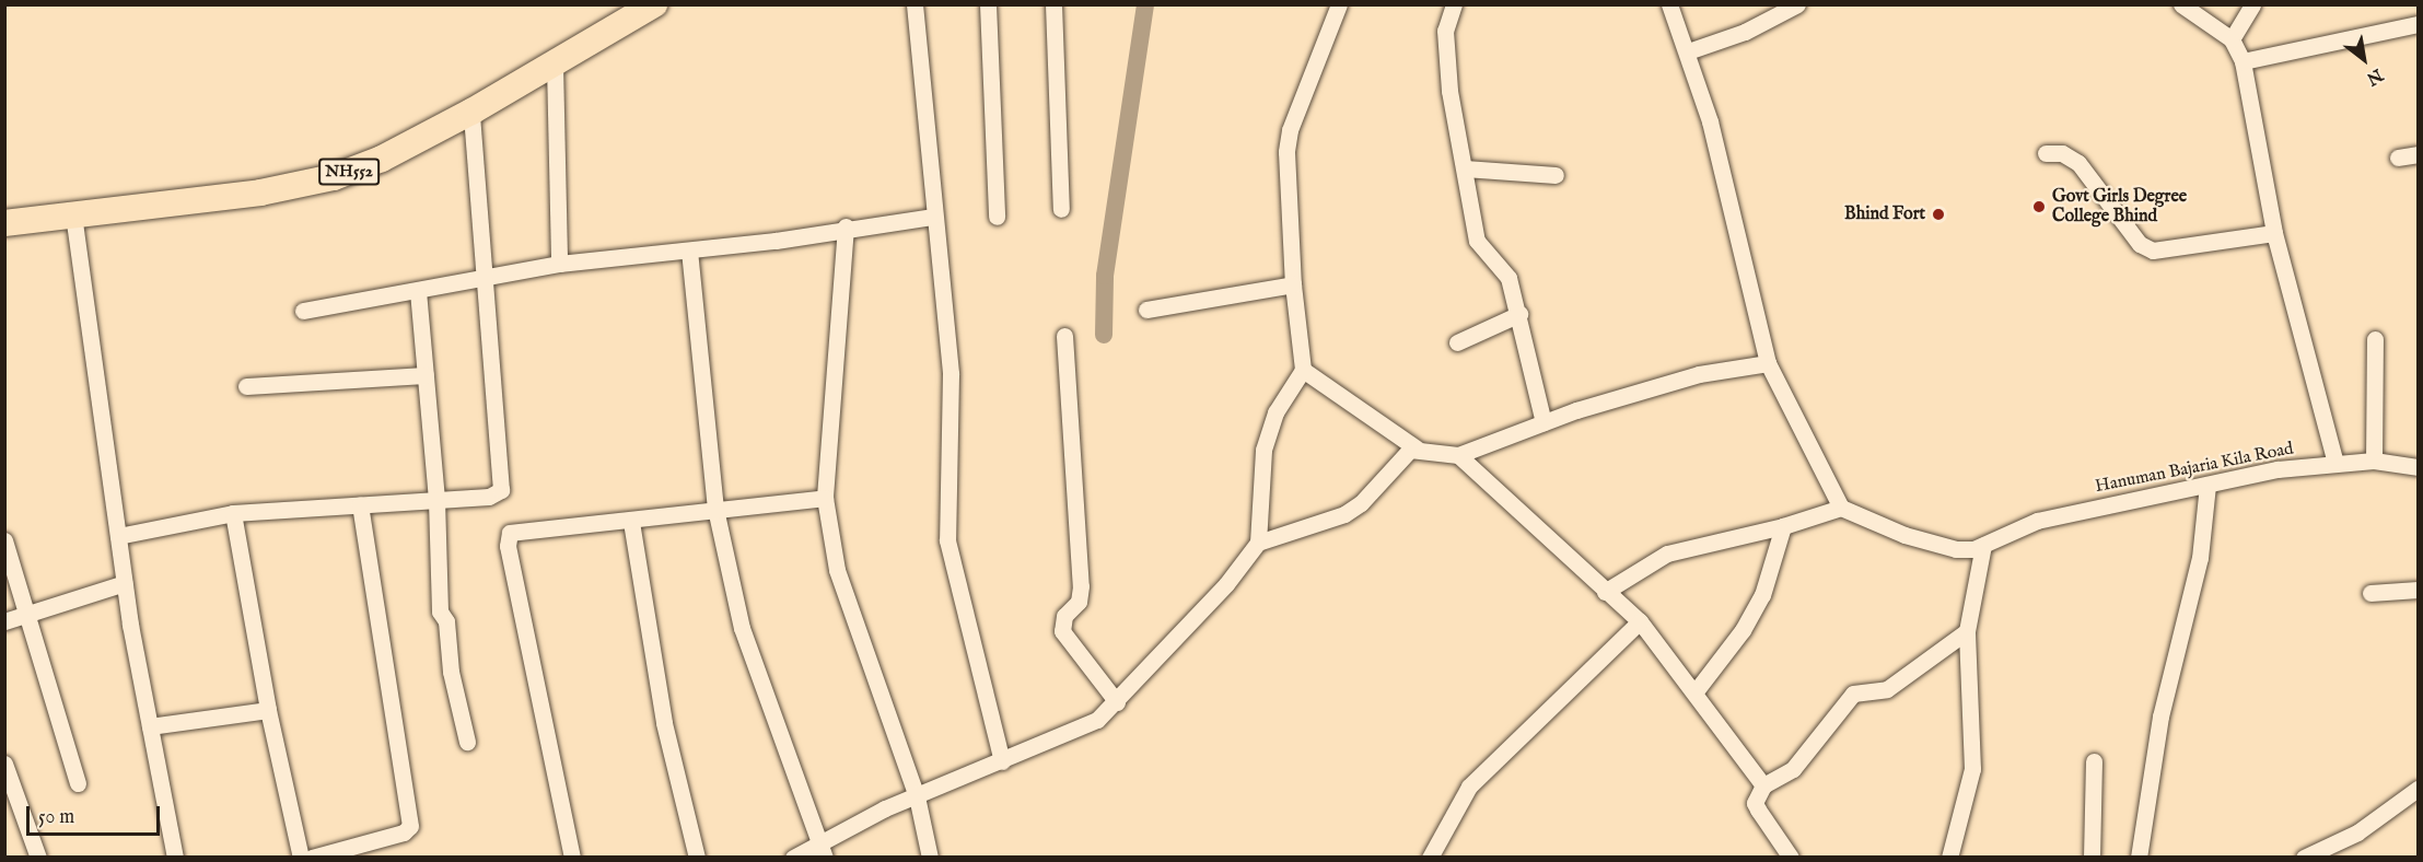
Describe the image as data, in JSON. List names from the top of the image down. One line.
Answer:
{"streets":{"highway":["NH552"],"street":["Hanuman Bajaria Kila Road"]},"places":["Govt Girls Degree College Bhind","Bhind Fort"],"scale_bar":"50 m","north":"bottom right"}
